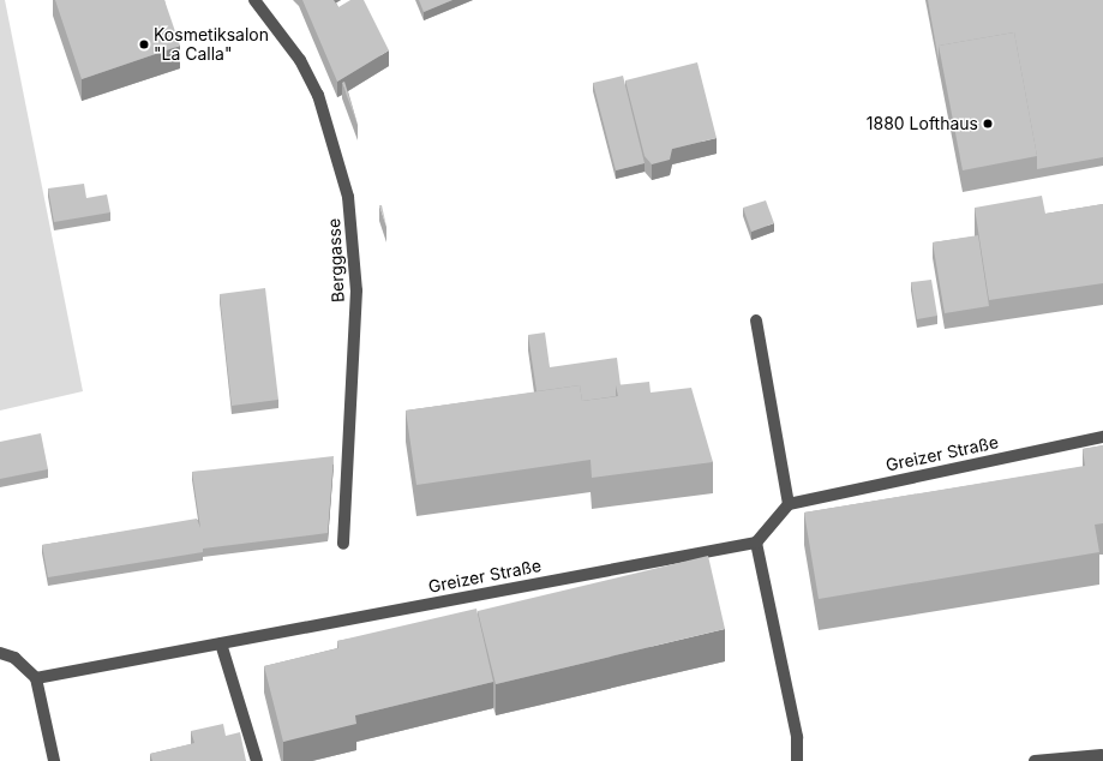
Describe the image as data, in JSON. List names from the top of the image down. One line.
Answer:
{"streets":{"street":["Berggasse","Greizer Straße"]},"places":["Kosmetiksalon \"La Calla\"","1880 Lofthaus"]}
